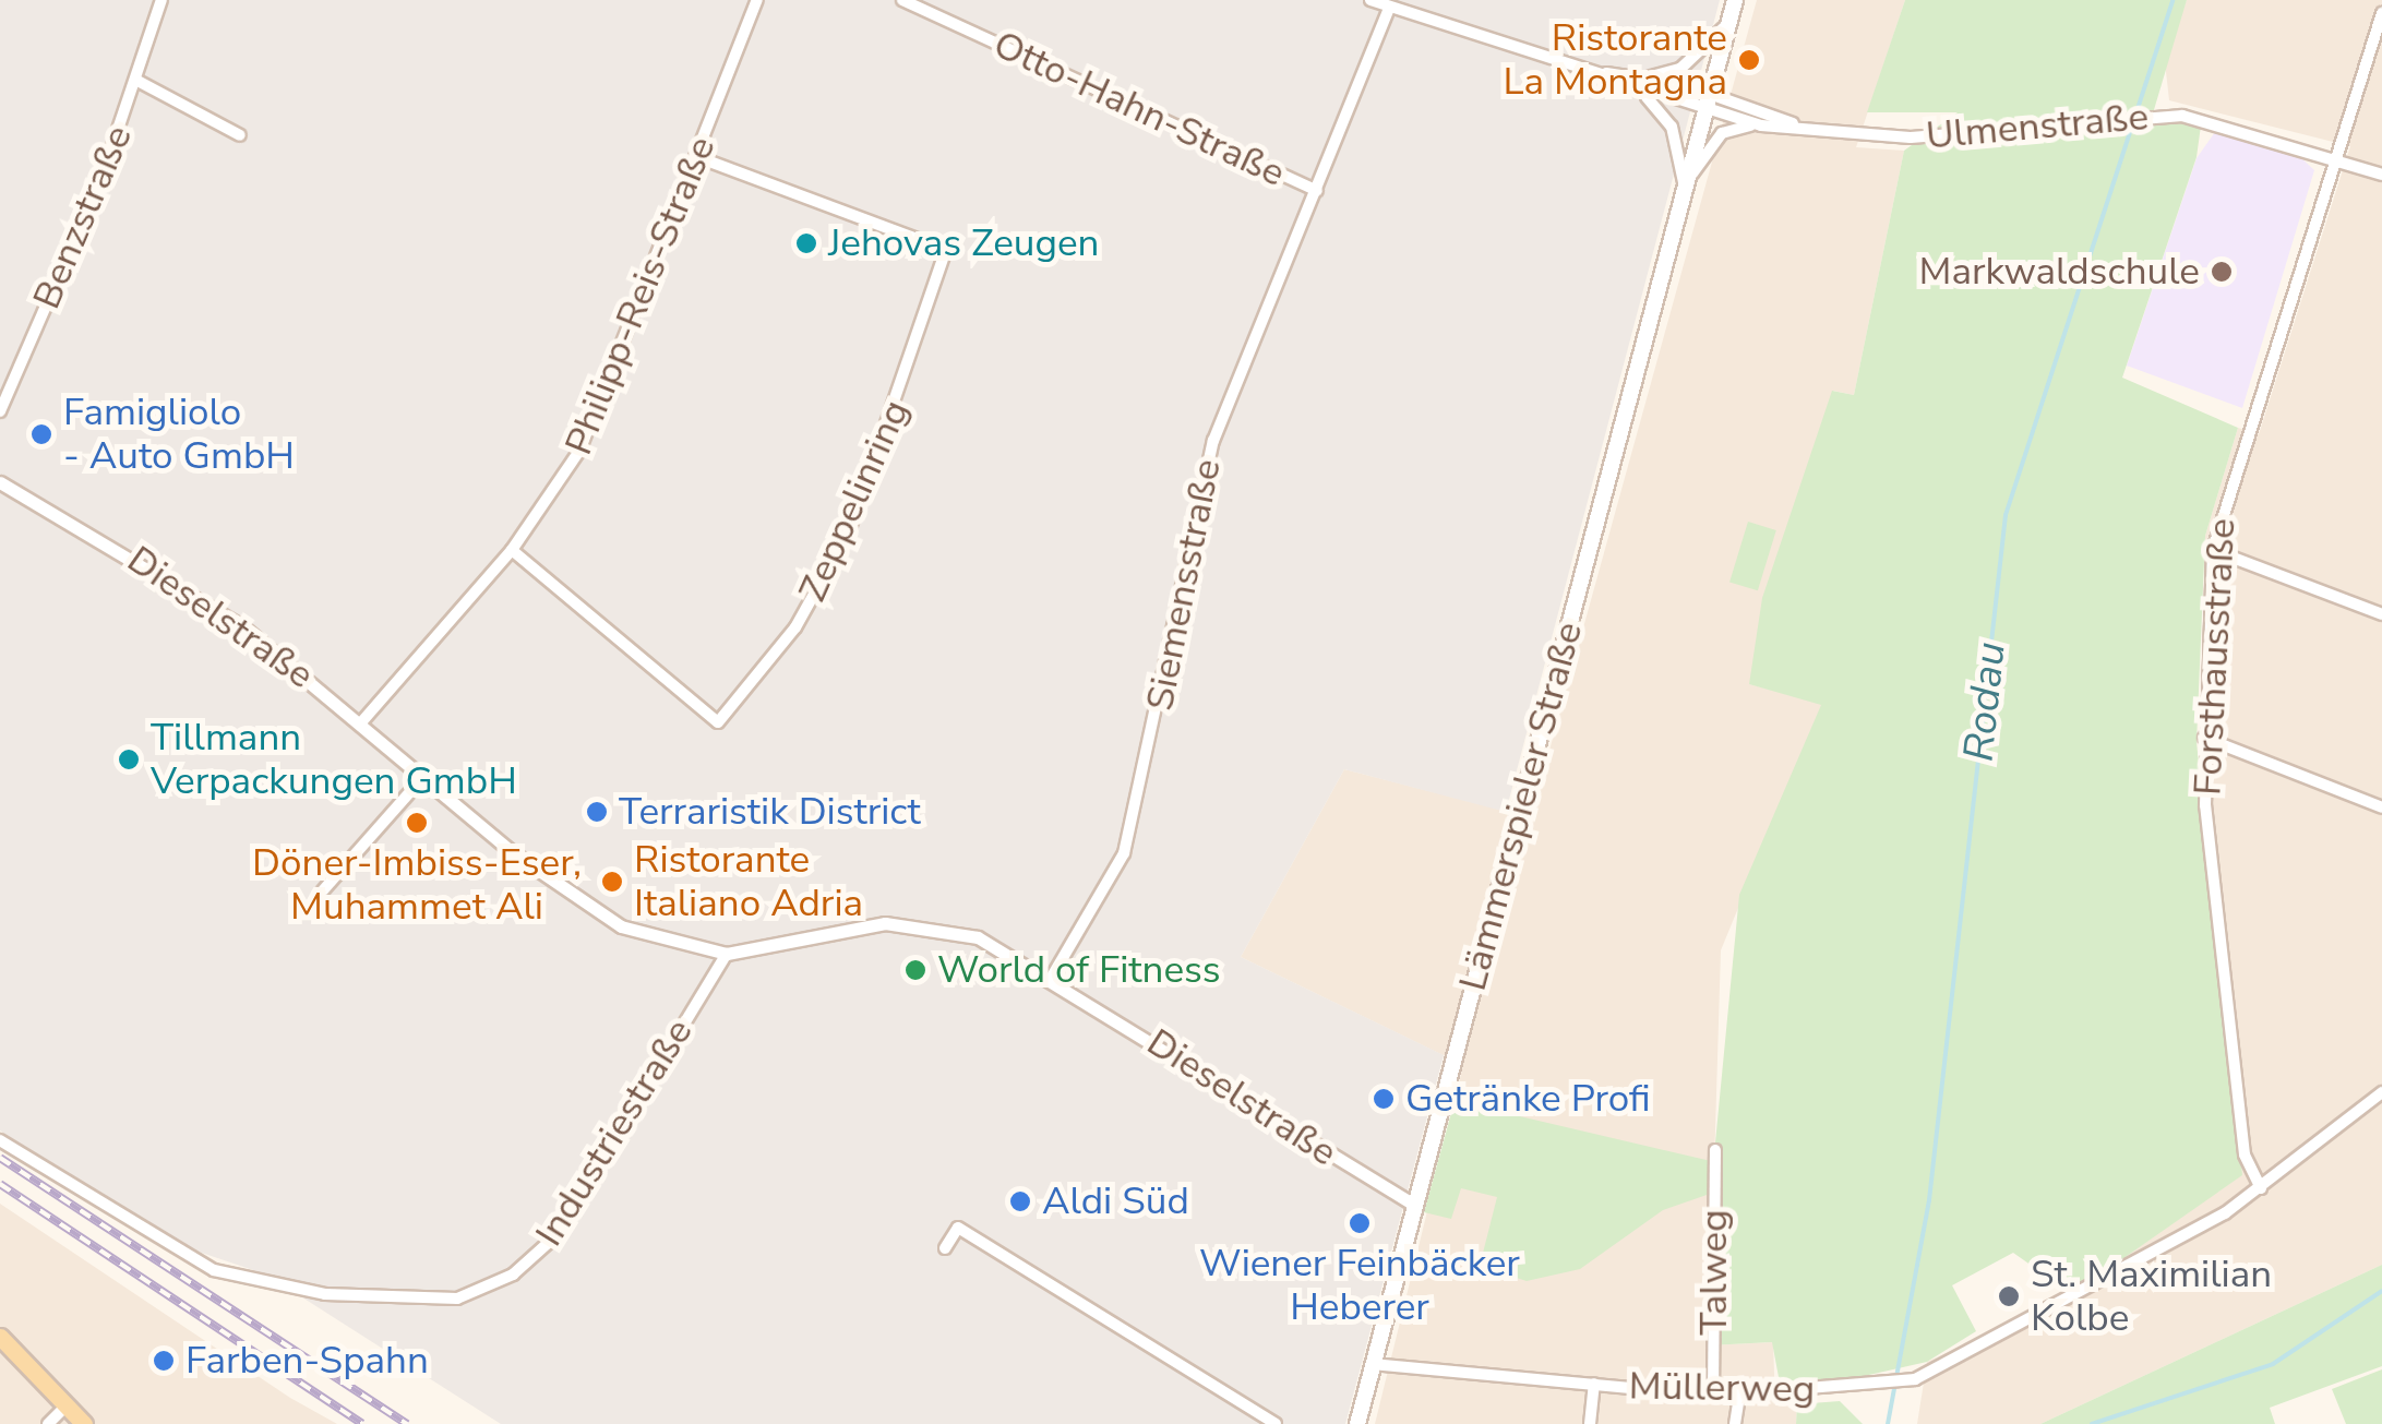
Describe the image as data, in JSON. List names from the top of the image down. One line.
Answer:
{"streets":{"main road":["Lämmerspieler Straße"],"street":["Otto-Hahn-Straße","Ulmenstraße","Benzstraße","Philipp-Reis-Straße","Zeppelinring","Siemensstraße","Dieselstraße","Forsthausstraße","Industriestraße","Talweg","Müllerweg"]},"crossings":[["Otto-Hahn-Straße","Siemensstraße"],["Ulmenstraße","Forsthausstraße"],["Ulmenstraße","Lämmerspieler Straße"],["Philipp-Reis-Straße","Zeppelinring"],["Philipp-Reis-Straße","Dieselstraße"],["Siemensstraße","Dieselstraße"],["Dieselstraße","Lämmerspieler Straße"],["Dieselstraße","Industriestraße"],["Forsthausstraße","Müllerweg"],["Lämmerspieler Straße","Müllerweg"],["Talweg","Müllerweg"]],"water":["Rodau"],"places":["Ristorante La Montagna","Jehovas Zeugen","Markwaldschule","Famigliolo - Auto GmbH","Tillmann Verpackungen GmbH","Terraristik District","Döner-Imbiss-Eser, Muhammet Ali","Ristorante Italiano Adria","World of Fitness","Getränke Profi","Aldi Süd","Wiener Feinbäcker Heberer","St. Maximilian Kolbe","Farben-Spahn"]}
